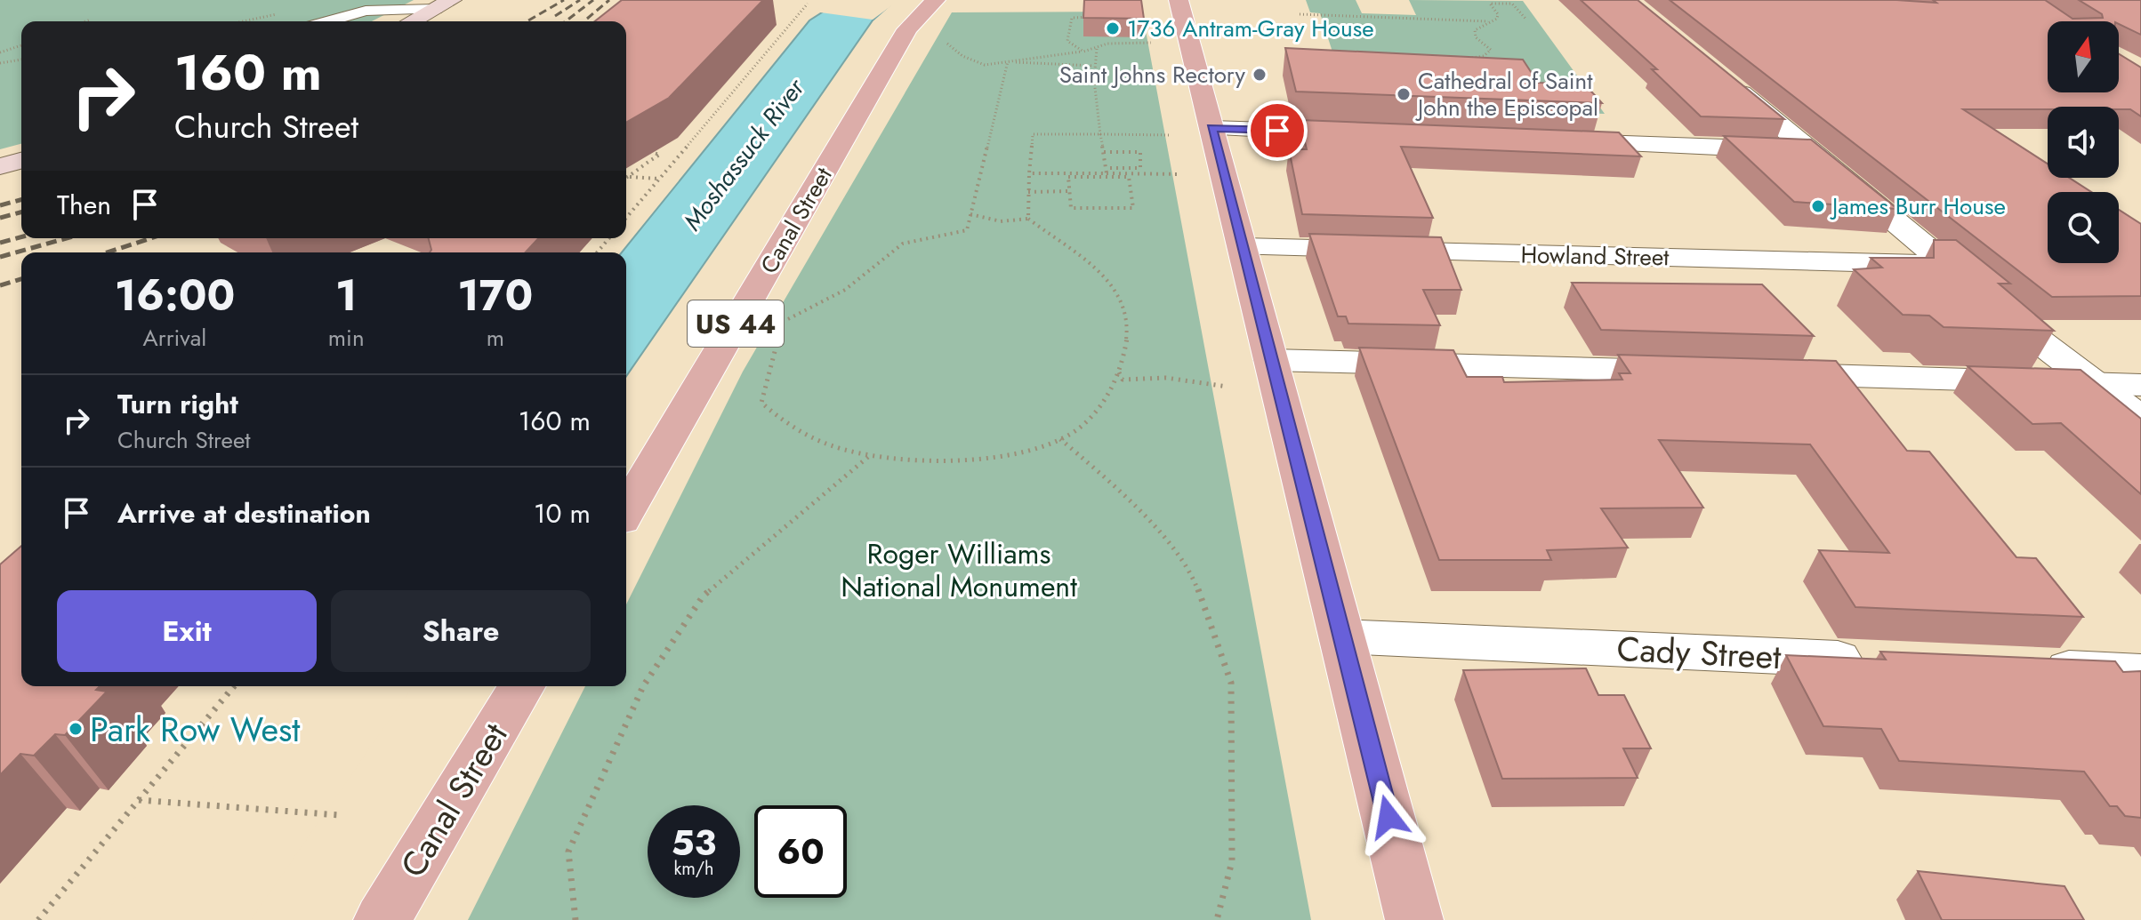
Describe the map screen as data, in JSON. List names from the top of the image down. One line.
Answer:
{"streets":{"main road":["Canal Street","US 44"],"street":["Howland Street","Cady Street"]},"water":["Moshassuck River"],"parks":["Roger Williams National Monument"],"places":["1736 Antram-Gray House","Saint Johns Rectory","Cathedral of Saint John the Episcopal","James Burr House","Park Row West"],"north":"top","page":{"turn":["160 m","Church Street"],"then":"Then","eta":["16:00","Arrival","1","min","170","m"],"list":[{"name":"Turn right","note":"Church Street","value":"160 m"},{"name":"Arrive at destination","value":"10 m"}],"buttons":["Exit","Share"],"speed":"53 km/h","limit":"60"}}
